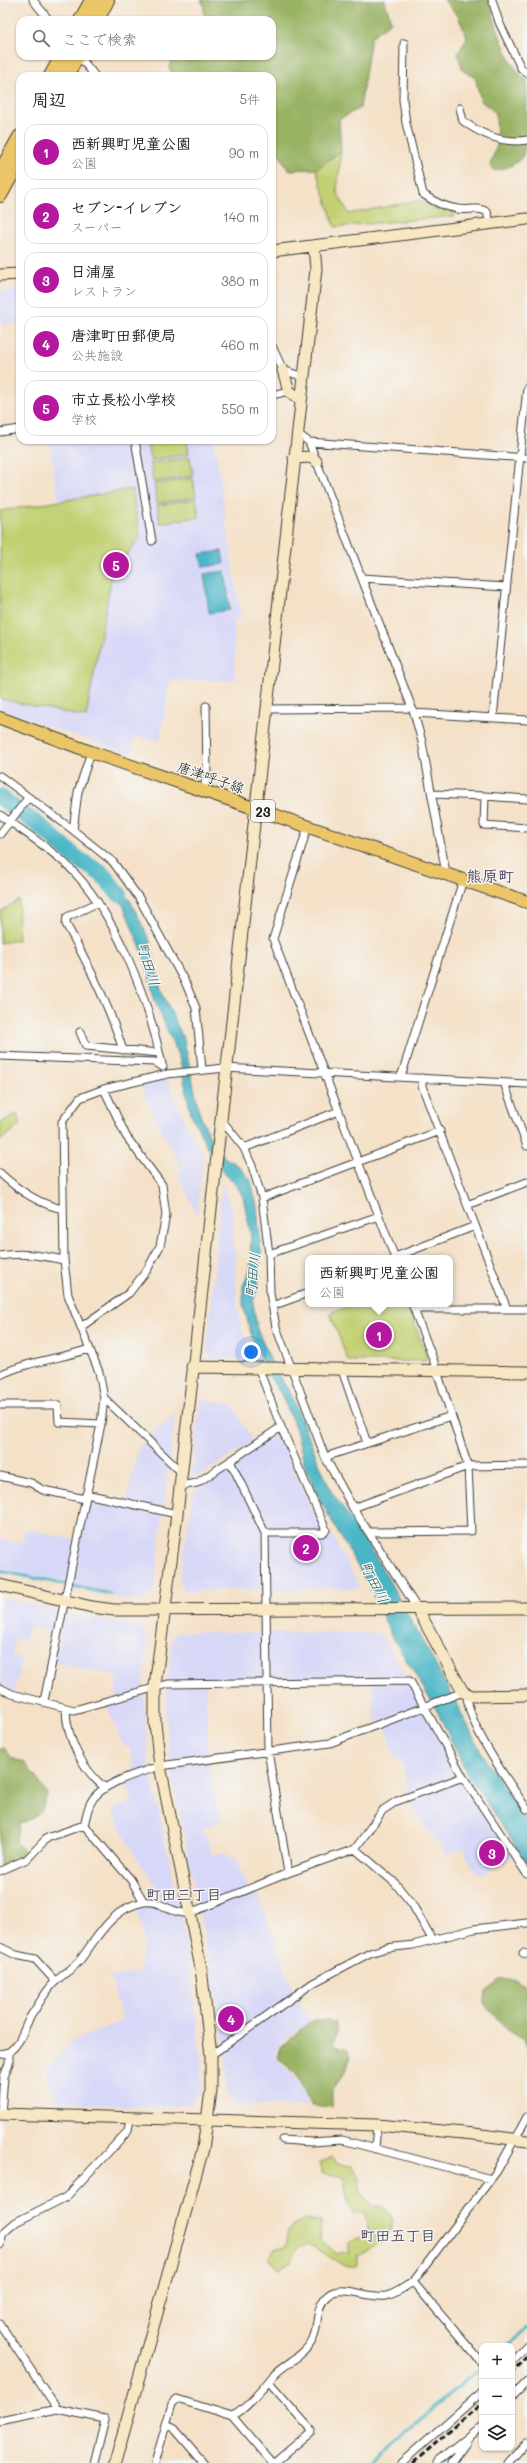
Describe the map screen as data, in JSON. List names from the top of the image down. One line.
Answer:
{"streets":{"main road":["唐津呼子線","23"]},"districts":["熊原町","町田三丁目","町田五丁目"],"water":["町田川"],"page":{"search":"ここで検索","heading":["周辺","5件"],"list":[{"mark":"1","name":"西新興町児童公園","note":"公園","value":"90 m"},{"mark":"2","name":"セブン-イレブン","note":"スーパー","value":"140 m"},{"mark":"3","name":"日浦屋","note":"レストラン","value":"380 m"},{"mark":"4","name":"唐津町田郵便局","note":"公共施設","value":"460 m"},{"mark":"5","name":"市立長松小学校","note":"学校","value":"550 m"}],"pins":["5","1","2","3","4"],"popup":["西新興町児童公園","公園"],"map_buttons":["+","−"]}}
